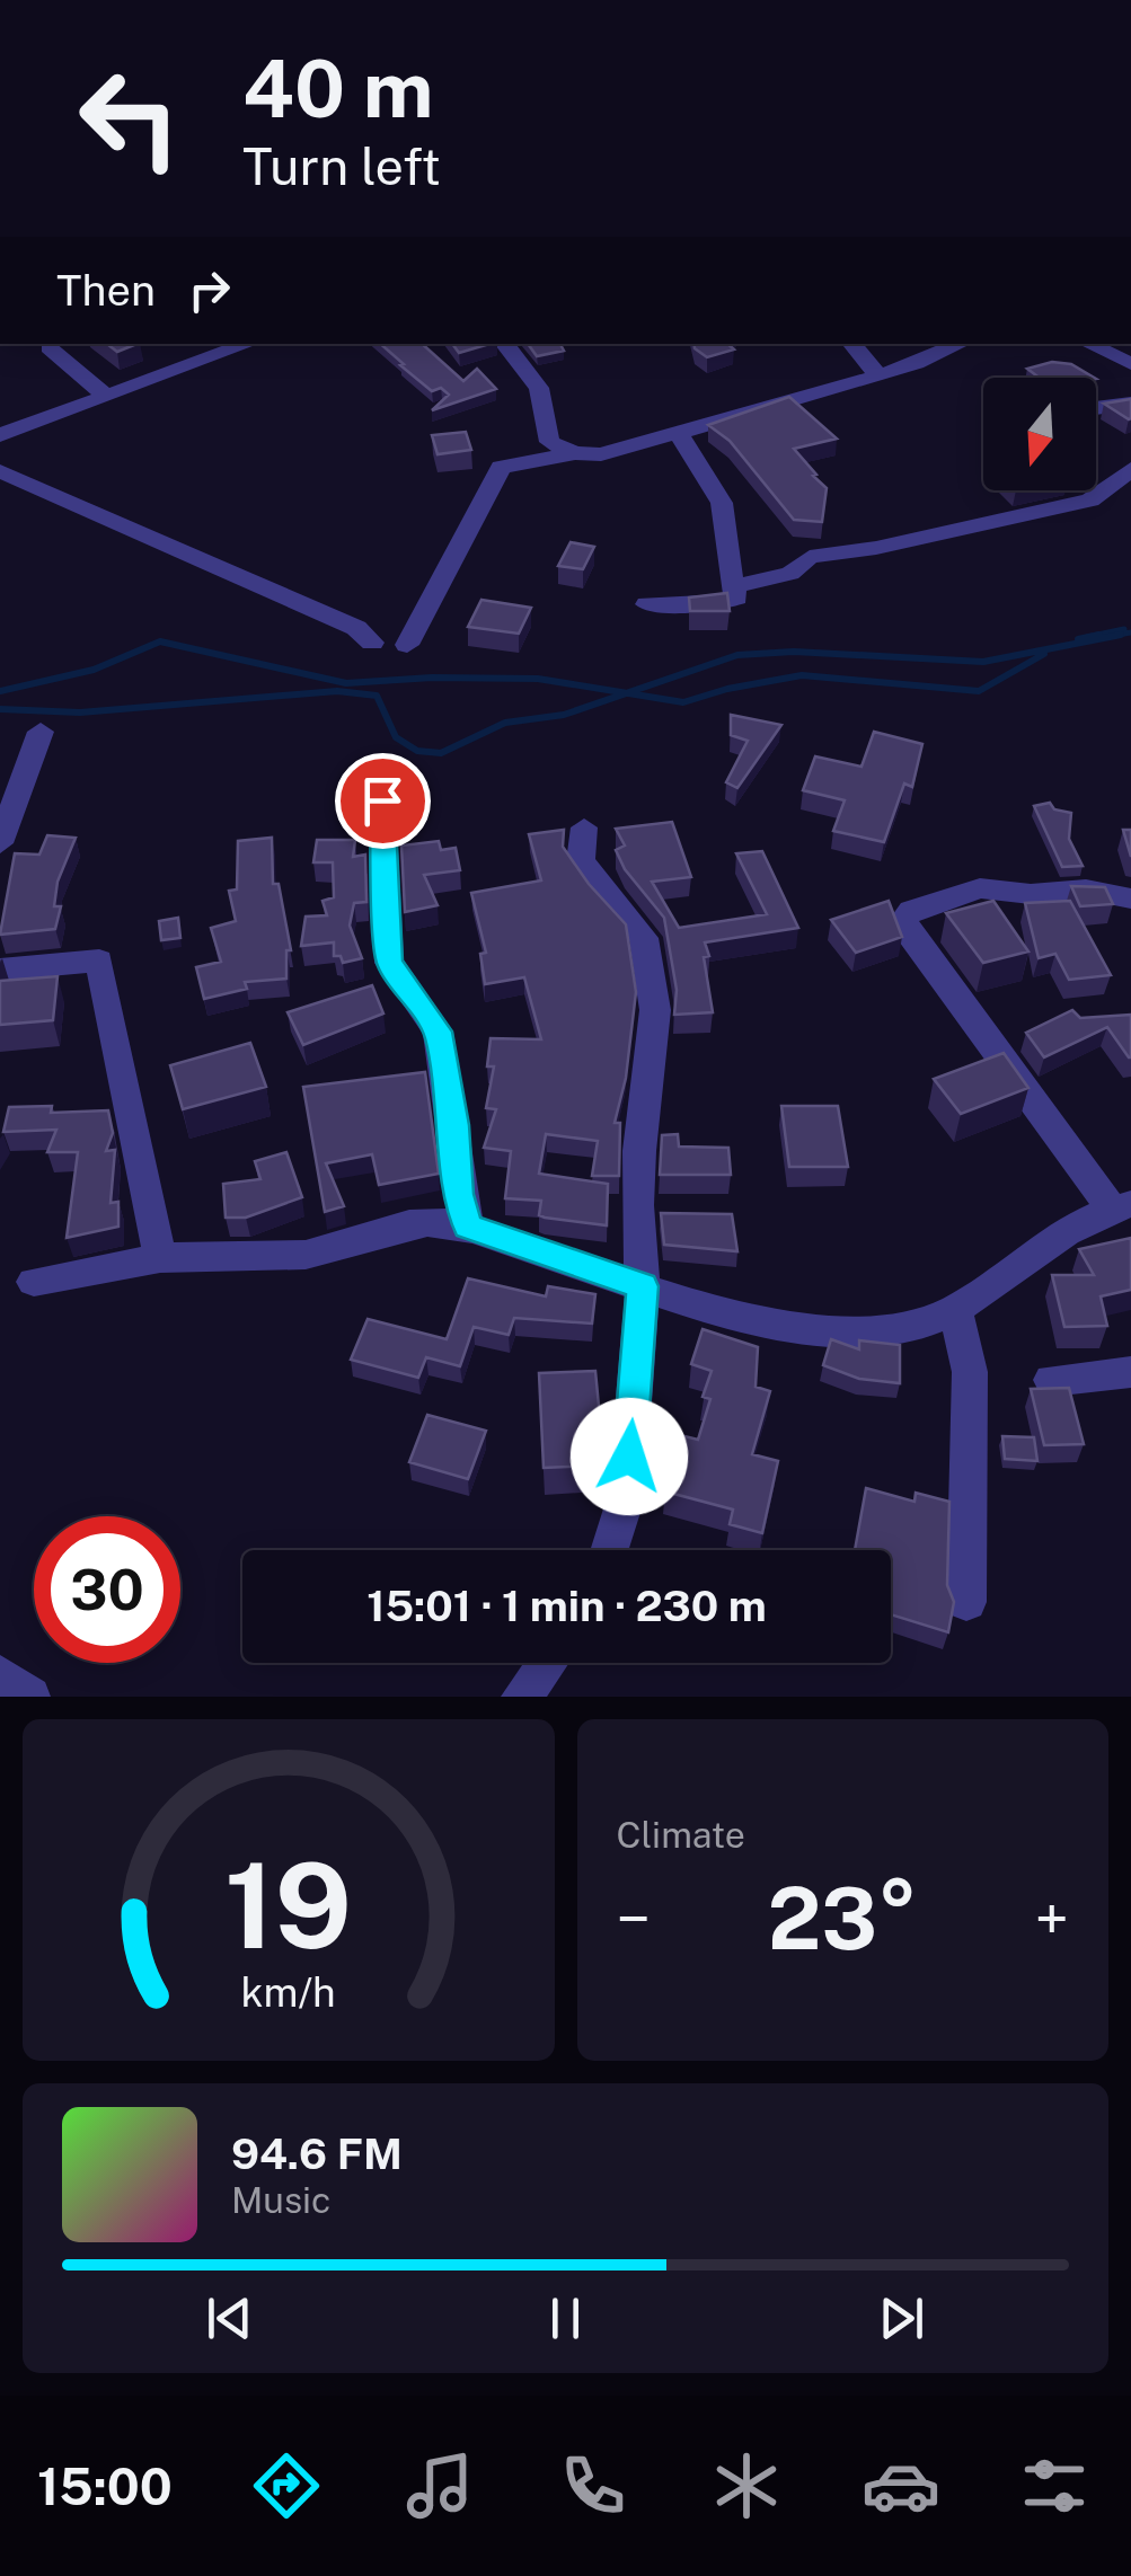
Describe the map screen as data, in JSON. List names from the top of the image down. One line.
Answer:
{"north":"bottom","page":{"turn":["40 m","Turn left"],"then":"Then","limit":"30","trip":"15:01 · 1 min · 230 m","tile":"Climate","heat":["−","23°","+"],"song":["94.6 FM","Music"],"tabs":"15:00","gauge":["19","km/h"]}}
